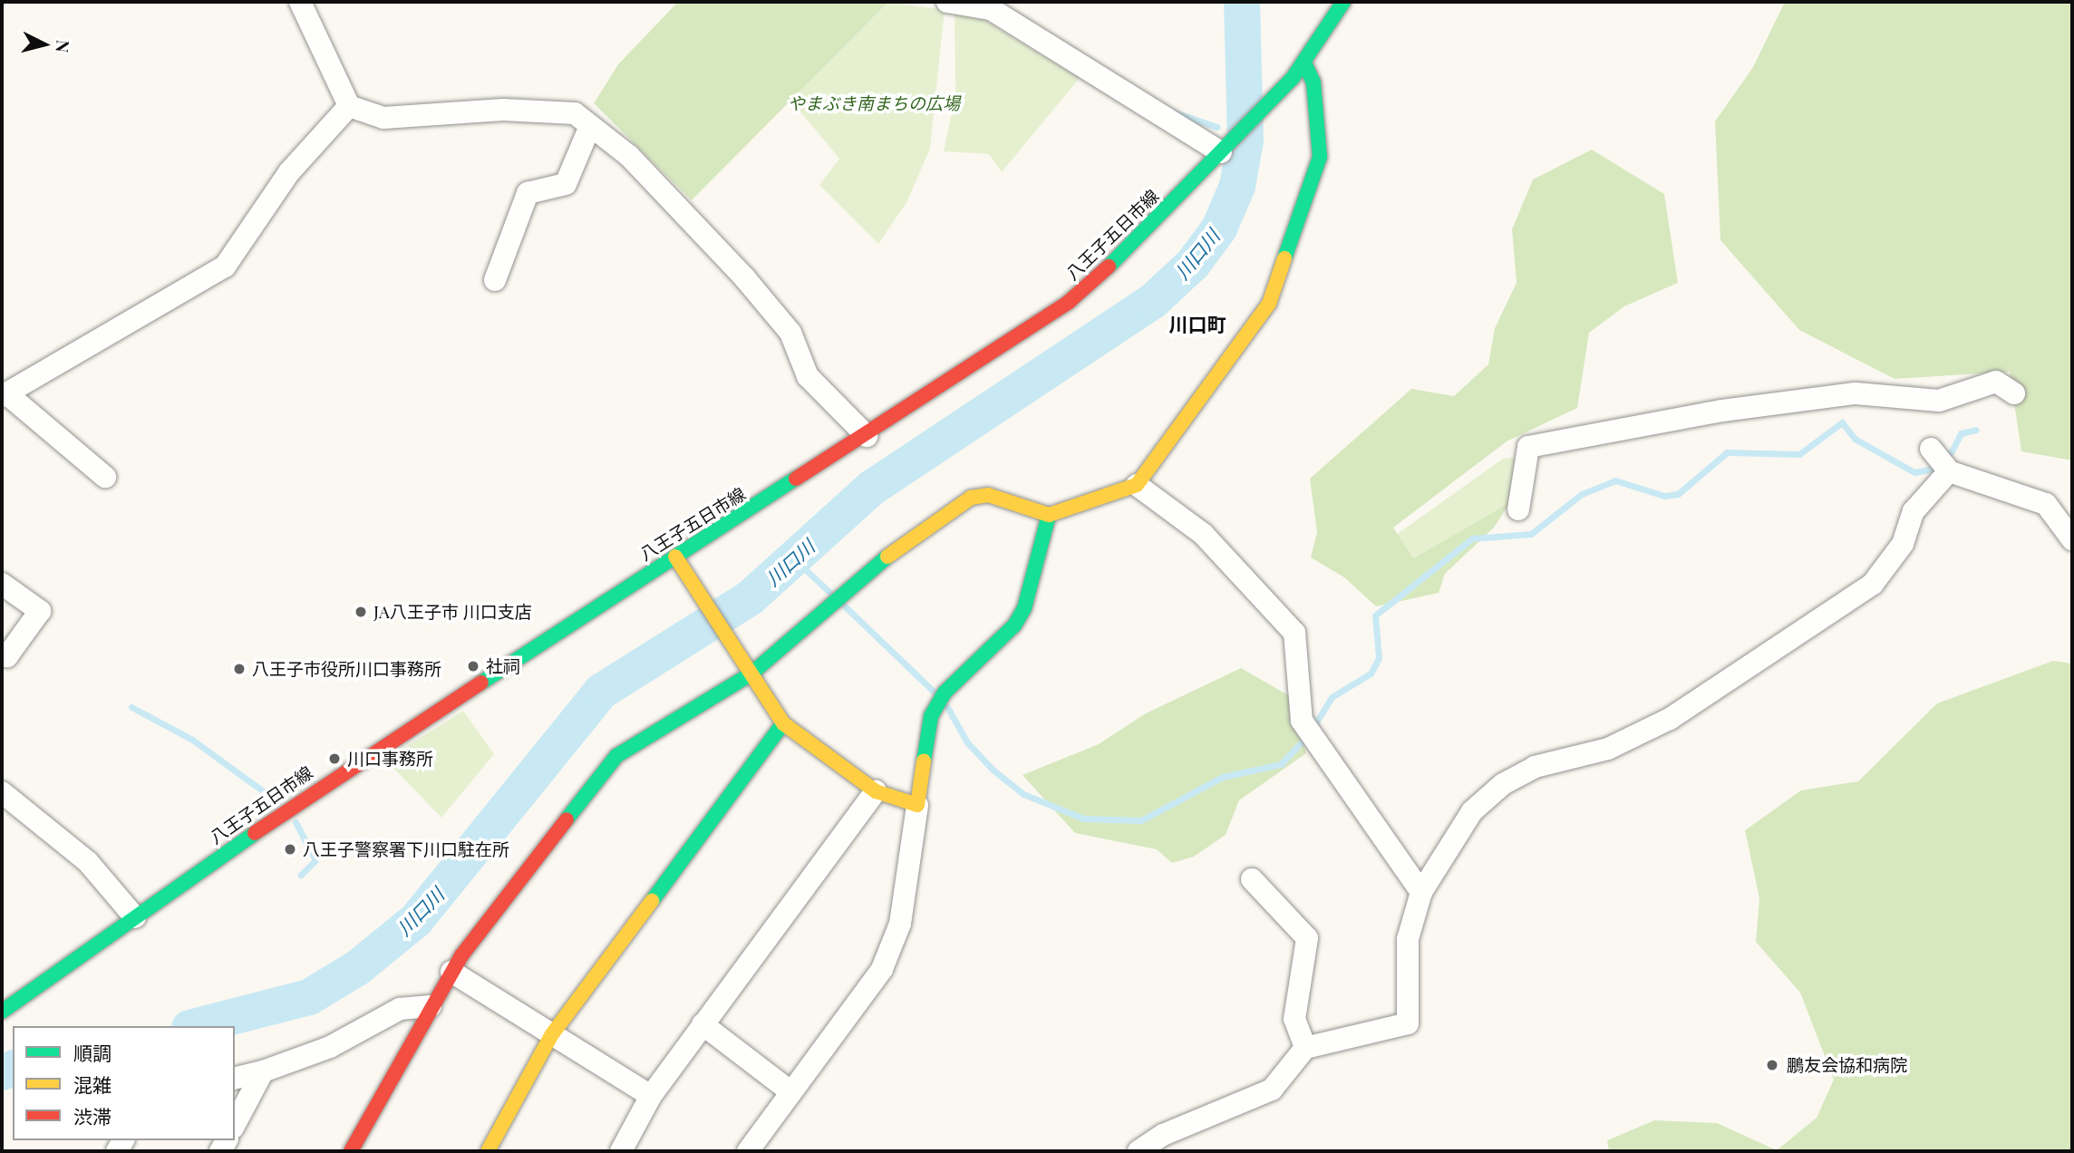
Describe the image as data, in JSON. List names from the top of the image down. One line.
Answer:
{"streets":{"street":["八王子五日市線"]},"districts":["川口町"],"water":["川口川"],"parks":["やまぶき南まちの広場"],"places":["JA八王子市 川口支店","社祠","八王子市役所川口事務所","川口事務所","八王子警察署下川口駐在所","鵬友会協和病院"],"legend":["順調","混雑","渋滞"],"north":"right"}
